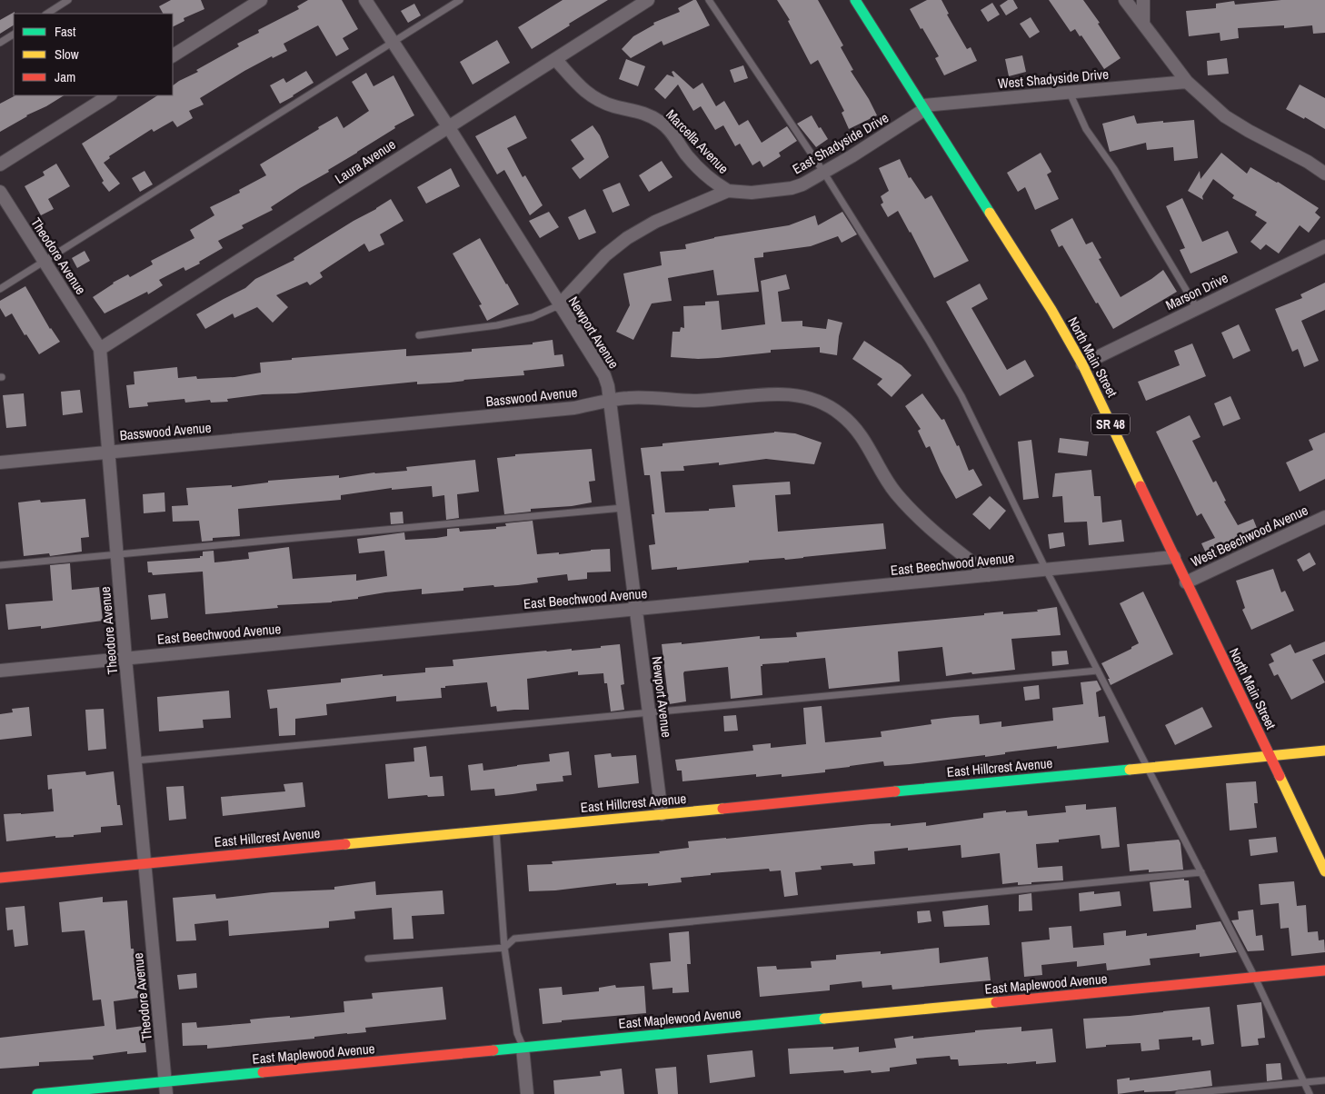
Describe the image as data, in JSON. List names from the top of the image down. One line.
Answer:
{"streets":{"street":["West Shadyside Drive","Marcella Avenue","East Shadyside Drive","Laura Avenue","Theodore Avenue","Marson Drive","Newport Avenue","North Main Street","Basswood Avenue","SR 48","West Beechwood Avenue","East Beechwood Avenue","East Hillcrest Avenue","East Maplewood Avenue"]},"crossings":[["West Shadyside Drive","East Shadyside Drive"],["West Shadyside Drive","North Main Street"],["Marcella Avenue","East Shadyside Drive"],["Marcella Avenue","Laura Avenue"],["East Shadyside Drive","Newport Avenue"],["East Shadyside Drive","North Main Street"],["Laura Avenue","Theodore Avenue"],["Laura Avenue","Newport Avenue"],["Theodore Avenue","Basswood Avenue"],["Theodore Avenue","East Beechwood Avenue"],["Theodore Avenue","East Hillcrest Avenue"],["Theodore Avenue","East Maplewood Avenue"],["Marson Drive","North Main Street"],["Newport Avenue","Basswood Avenue"],["Newport Avenue","East Beechwood Avenue"],["Newport Avenue","East Hillcrest Avenue"],["North Main Street","West Beechwood Avenue"],["North Main Street","East Beechwood Avenue"],["North Main Street","East Hillcrest Avenue"],["Basswood Avenue","East Beechwood Avenue"]],"legend":["Fast","Slow","Jam"]}
